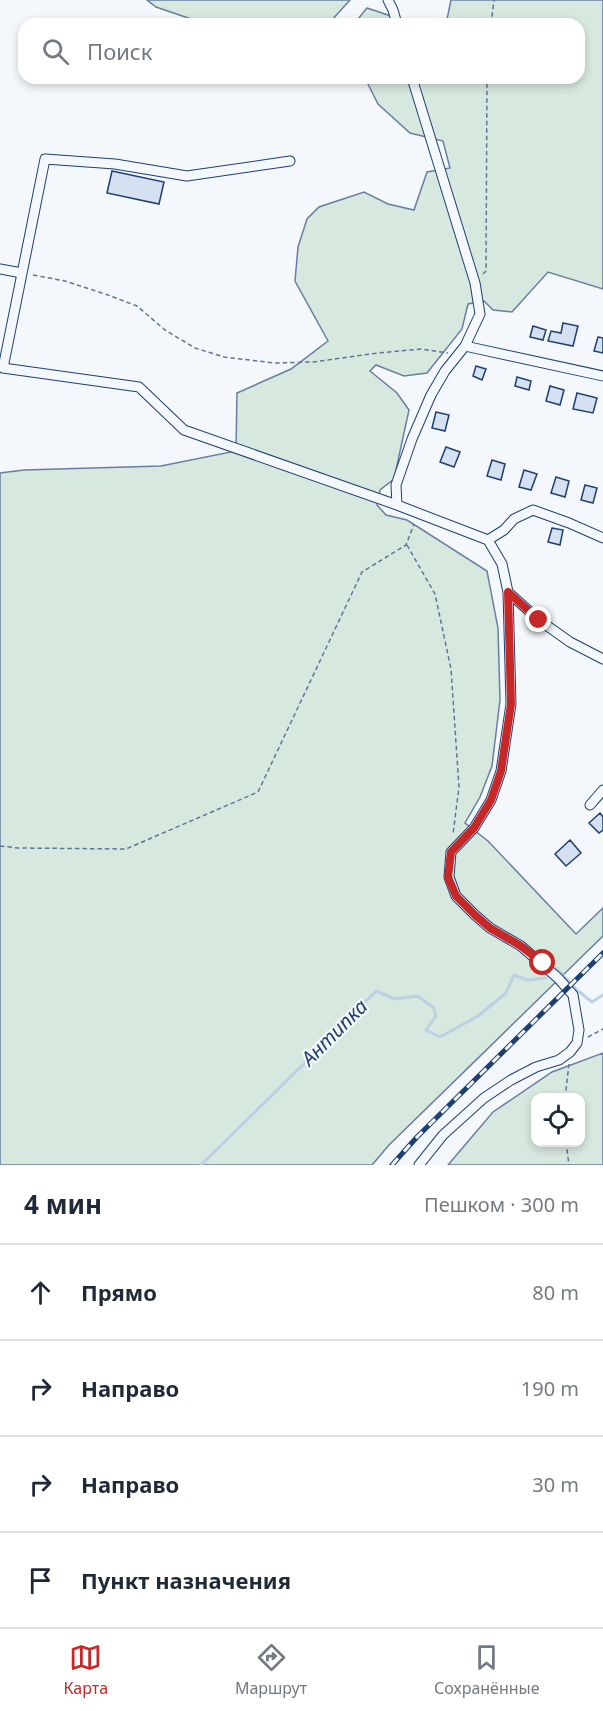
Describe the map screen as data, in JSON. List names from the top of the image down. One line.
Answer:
{"water":["Антипка"],"page":{"search":"Поиск","heading":["4 мин","Пешком · 300 m"],"list":[["Прямо","80 m"],["Направо","190 m"],["Направо","30 m"],"Пункт назначения"],"nav":["Карта","Маршрут","Сохранённые"]}}
